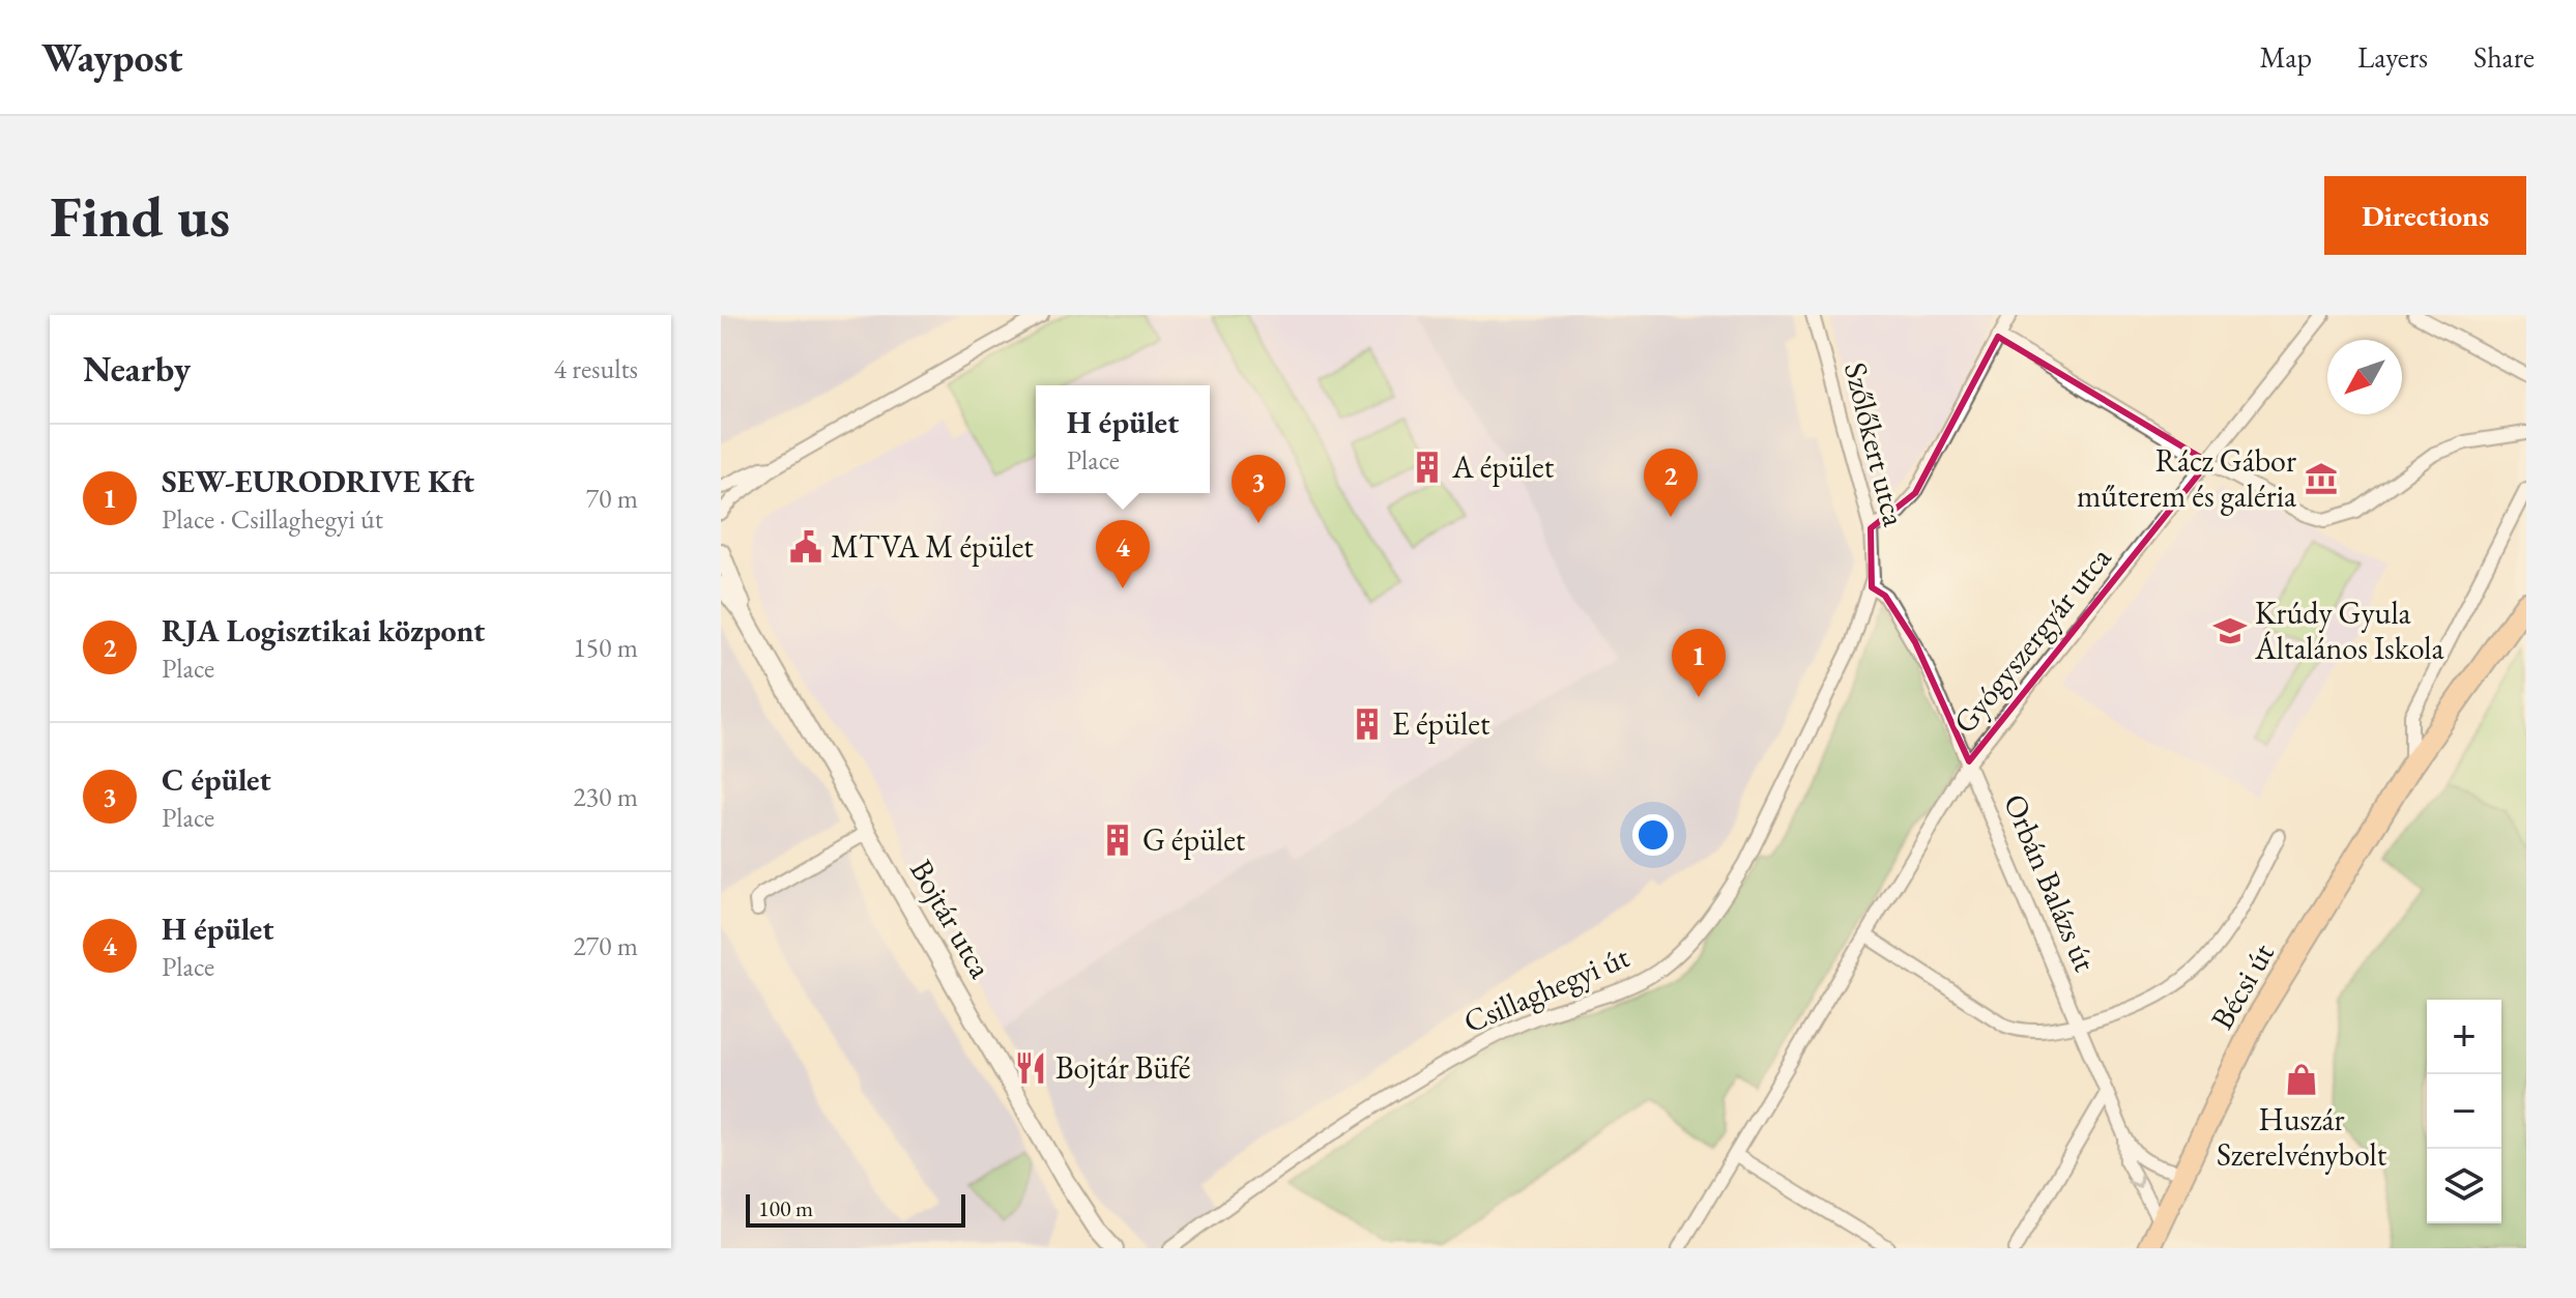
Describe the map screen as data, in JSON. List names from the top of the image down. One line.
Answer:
{"streets":{"main road":["Bécsi út"],"street":["Szőlőkert utca","Gyógyszergyár utca","Orbán Balázs út","Bojtár utca","Csillaghegyi út"]},"crossings":[["Szőlőkert utca","Orbán Balázs út"],["Szőlőkert utca","Csillaghegyi út"],["Gyógyszergyár utca","Orbán Balázs út"],["Orbán Balázs út","Bécsi út"],["Orbán Balázs út","Csillaghegyi út"]],"places":{"building":["A épület","E épület","G épület"],"museum":["Rácz Gábor műterem és galéria"],"public building":["MTVA M épület"],"school or university":["Krúdy Gyula Általános Iskola"],"restaurant":["Bojtár Büfé"],"shop":["Huszár Szerelvénybolt"]},"scale_bar":"100 m","north":"bottom left","page":{"header":"Waypost","nav":["Map","Layers","Share"],"buttons":"Directions","title":"Find us","heading":["Nearby","4 results"],"popup":["H épület","Place"],"list":[{"mark":"1","name":"SEW-EURODRIVE Kft","note":"Place · Csillaghegyi út","value":"70 m"},{"mark":"2","name":"RJA Logisztikai központ","note":"Place","value":"150 m"},{"mark":"3","name":"C épület","note":"Place","value":"230 m"},{"mark":"4","name":"H épület","note":"Place","value":"270 m"}],"pins":["2","3","4","1"],"map_buttons":["+","−"],"scale":"100 m"}}
